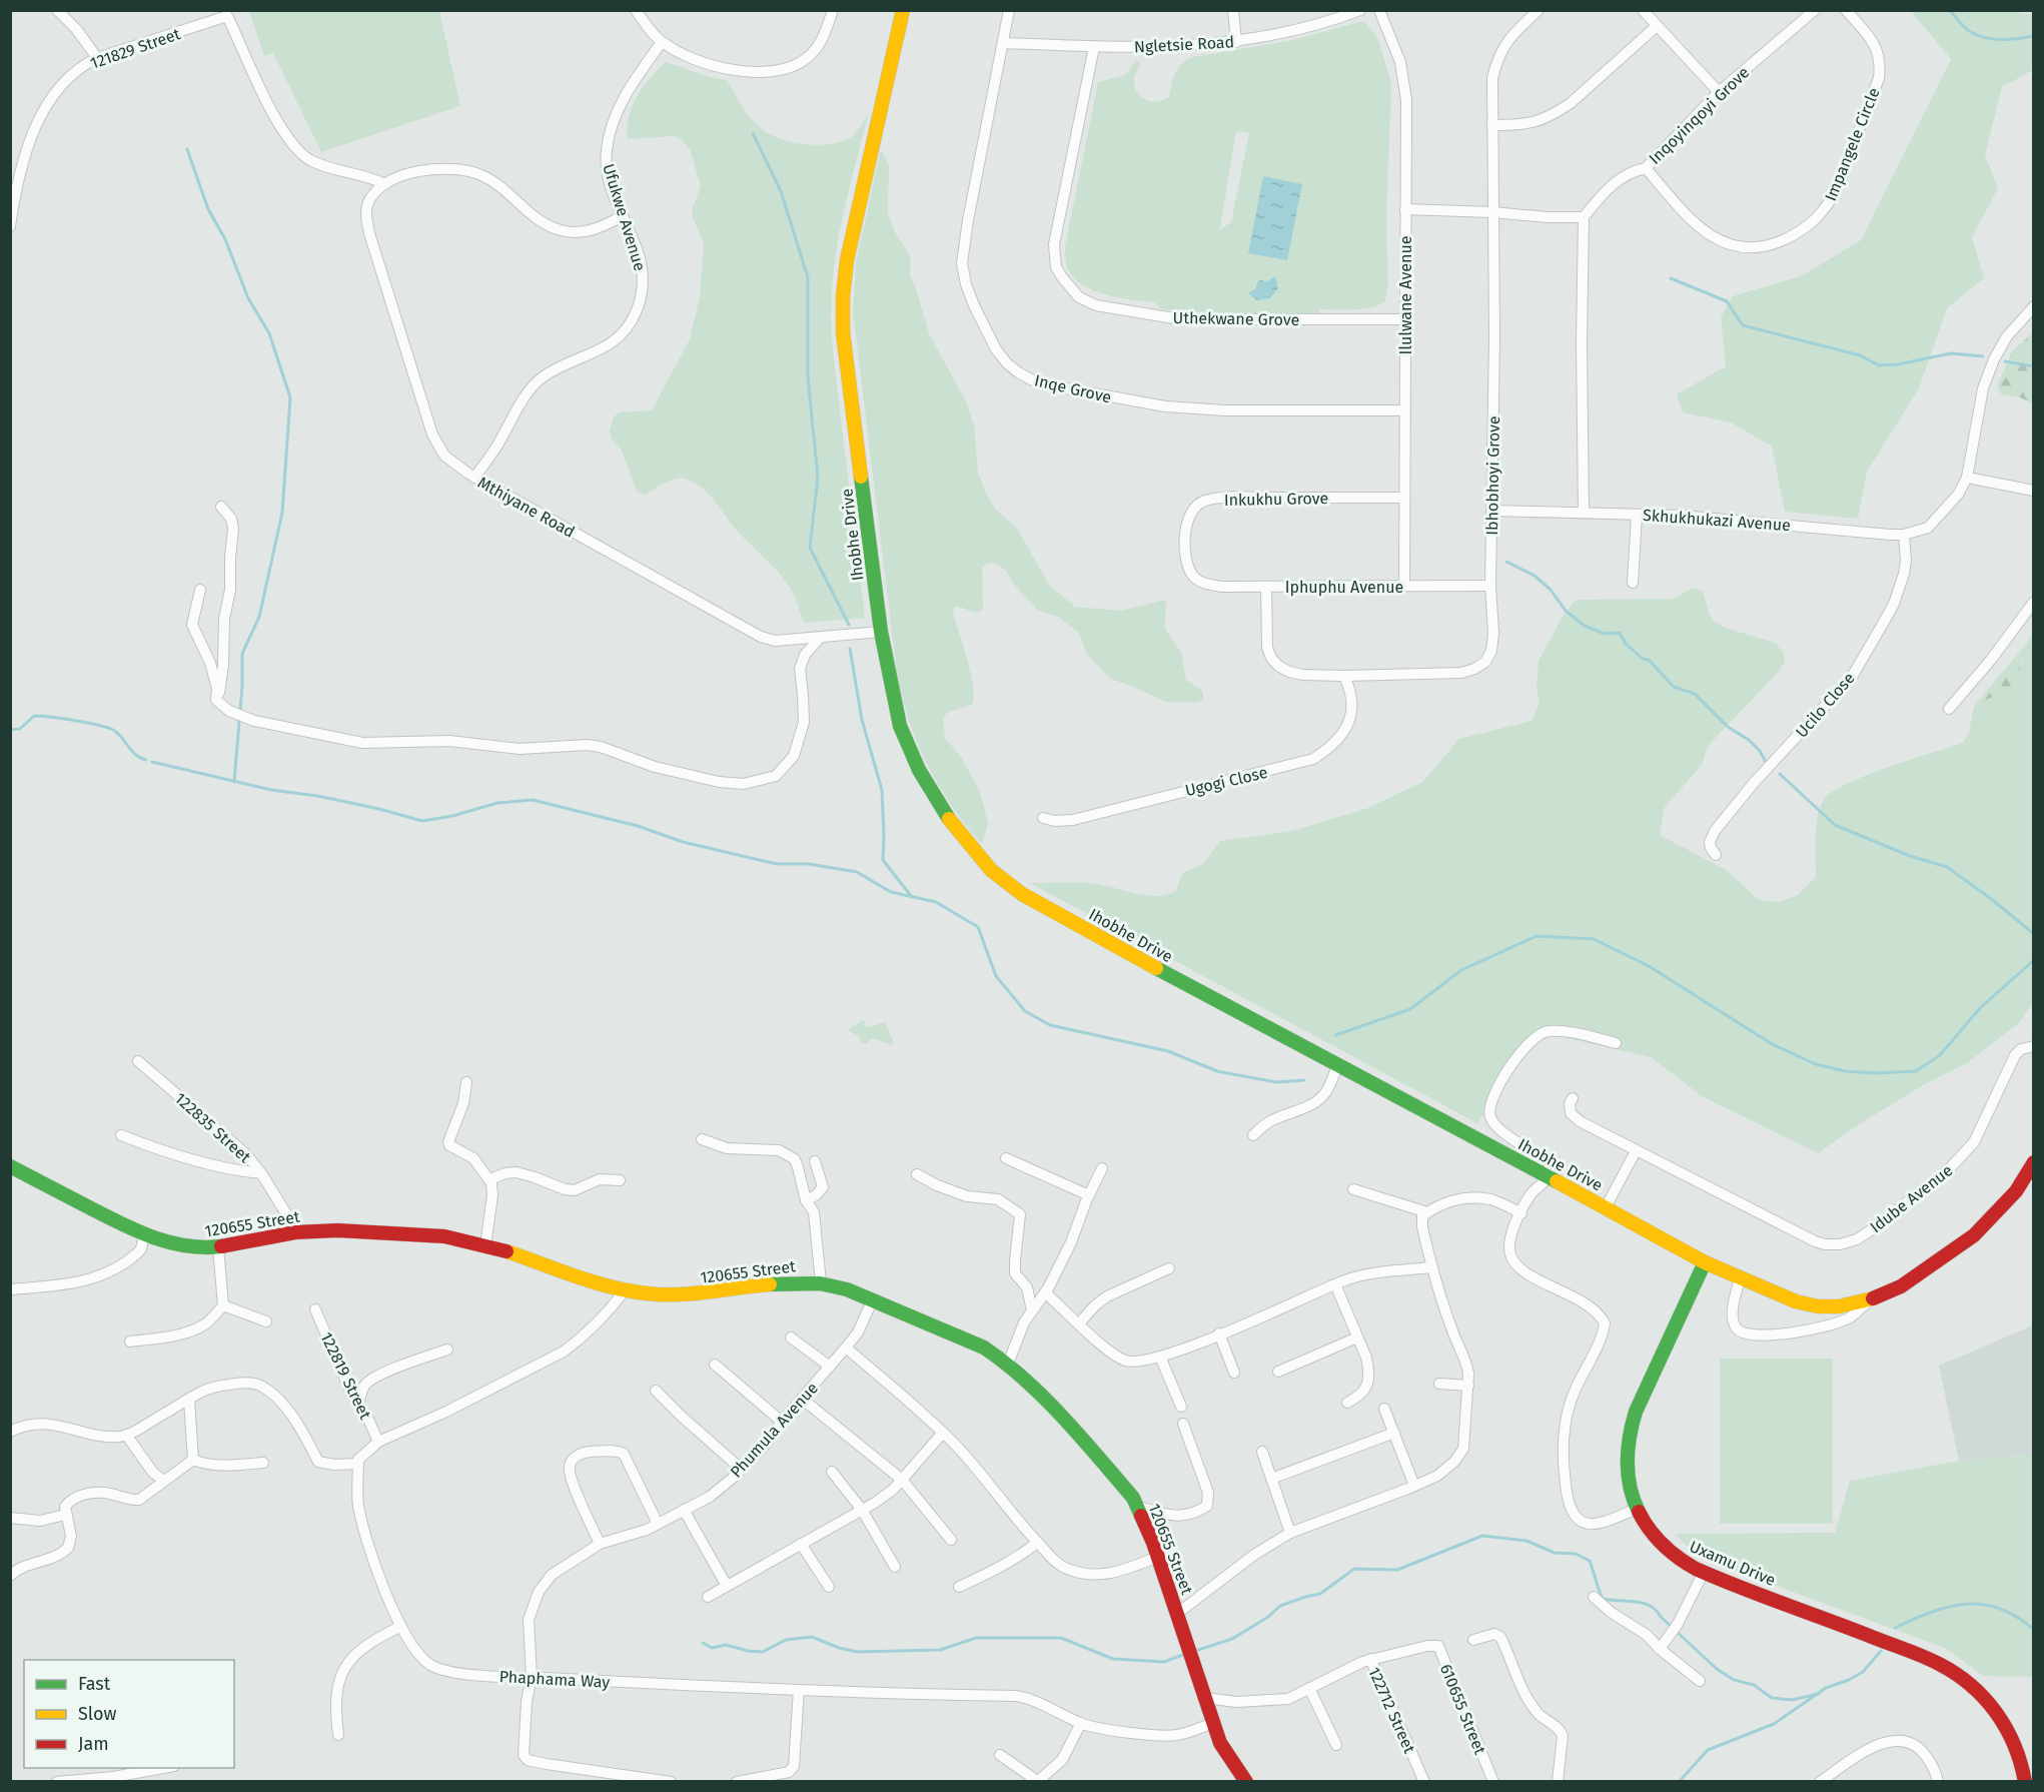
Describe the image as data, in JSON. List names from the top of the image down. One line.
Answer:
{"streets":{"street":["Ngletsie Road","121829 Street","Inqoyinqoyi Grove","Impangele Circle","Ufukwe Avenue","Ilulwane Avenue","Uthekwane Grove","Inqe Grove","Ibhobhoyi Grove","Inkukhu Grove","Mthiyane Road","Skhukhukazi Avenue","Ihobhe Drive","Iphuphu Avenue","Ucilo Close","Ugogi Close","122835 Street","Idube Avenue","120655 Street","122819 Street","Phumula Avenue","Uxamu Drive","Phaphama Way","610655 Street","122712 Street"]},"crossings":[["Ngletsie Road","Uthekwane Grove"],["Ngletsie Road","Inqe Grove"],["121829 Street","Mthiyane Road"],["Inqoyinqoyi Grove","Impangele Circle"],["Ufukwe Avenue","Mthiyane Road"],["Ilulwane Avenue","Uthekwane Grove"],["Ilulwane Avenue","Inqe Grove"],["Ilulwane Avenue","Inkukhu Grove"],["Ilulwane Avenue","Iphuphu Avenue"],["Ibhobhoyi Grove","Skhukhukazi Avenue"],["Ibhobhoyi Grove","Iphuphu Avenue"],["Ibhobhoyi Grove","Ugogi Close"],["Inkukhu Grove","Iphuphu Avenue"],["Mthiyane Road","Ihobhe Drive"],["Skhukhukazi Avenue","Ucilo Close"],["Ihobhe Drive","Uxamu Drive"],["122835 Street","120655 Street"],["120655 Street","Phumula Avenue"],["120655 Street","Phaphama Way"],["Phumula Avenue","Phaphama Way"],["610655 Street","122712 Street"]],"legend":["Fast","Slow","Jam"]}
